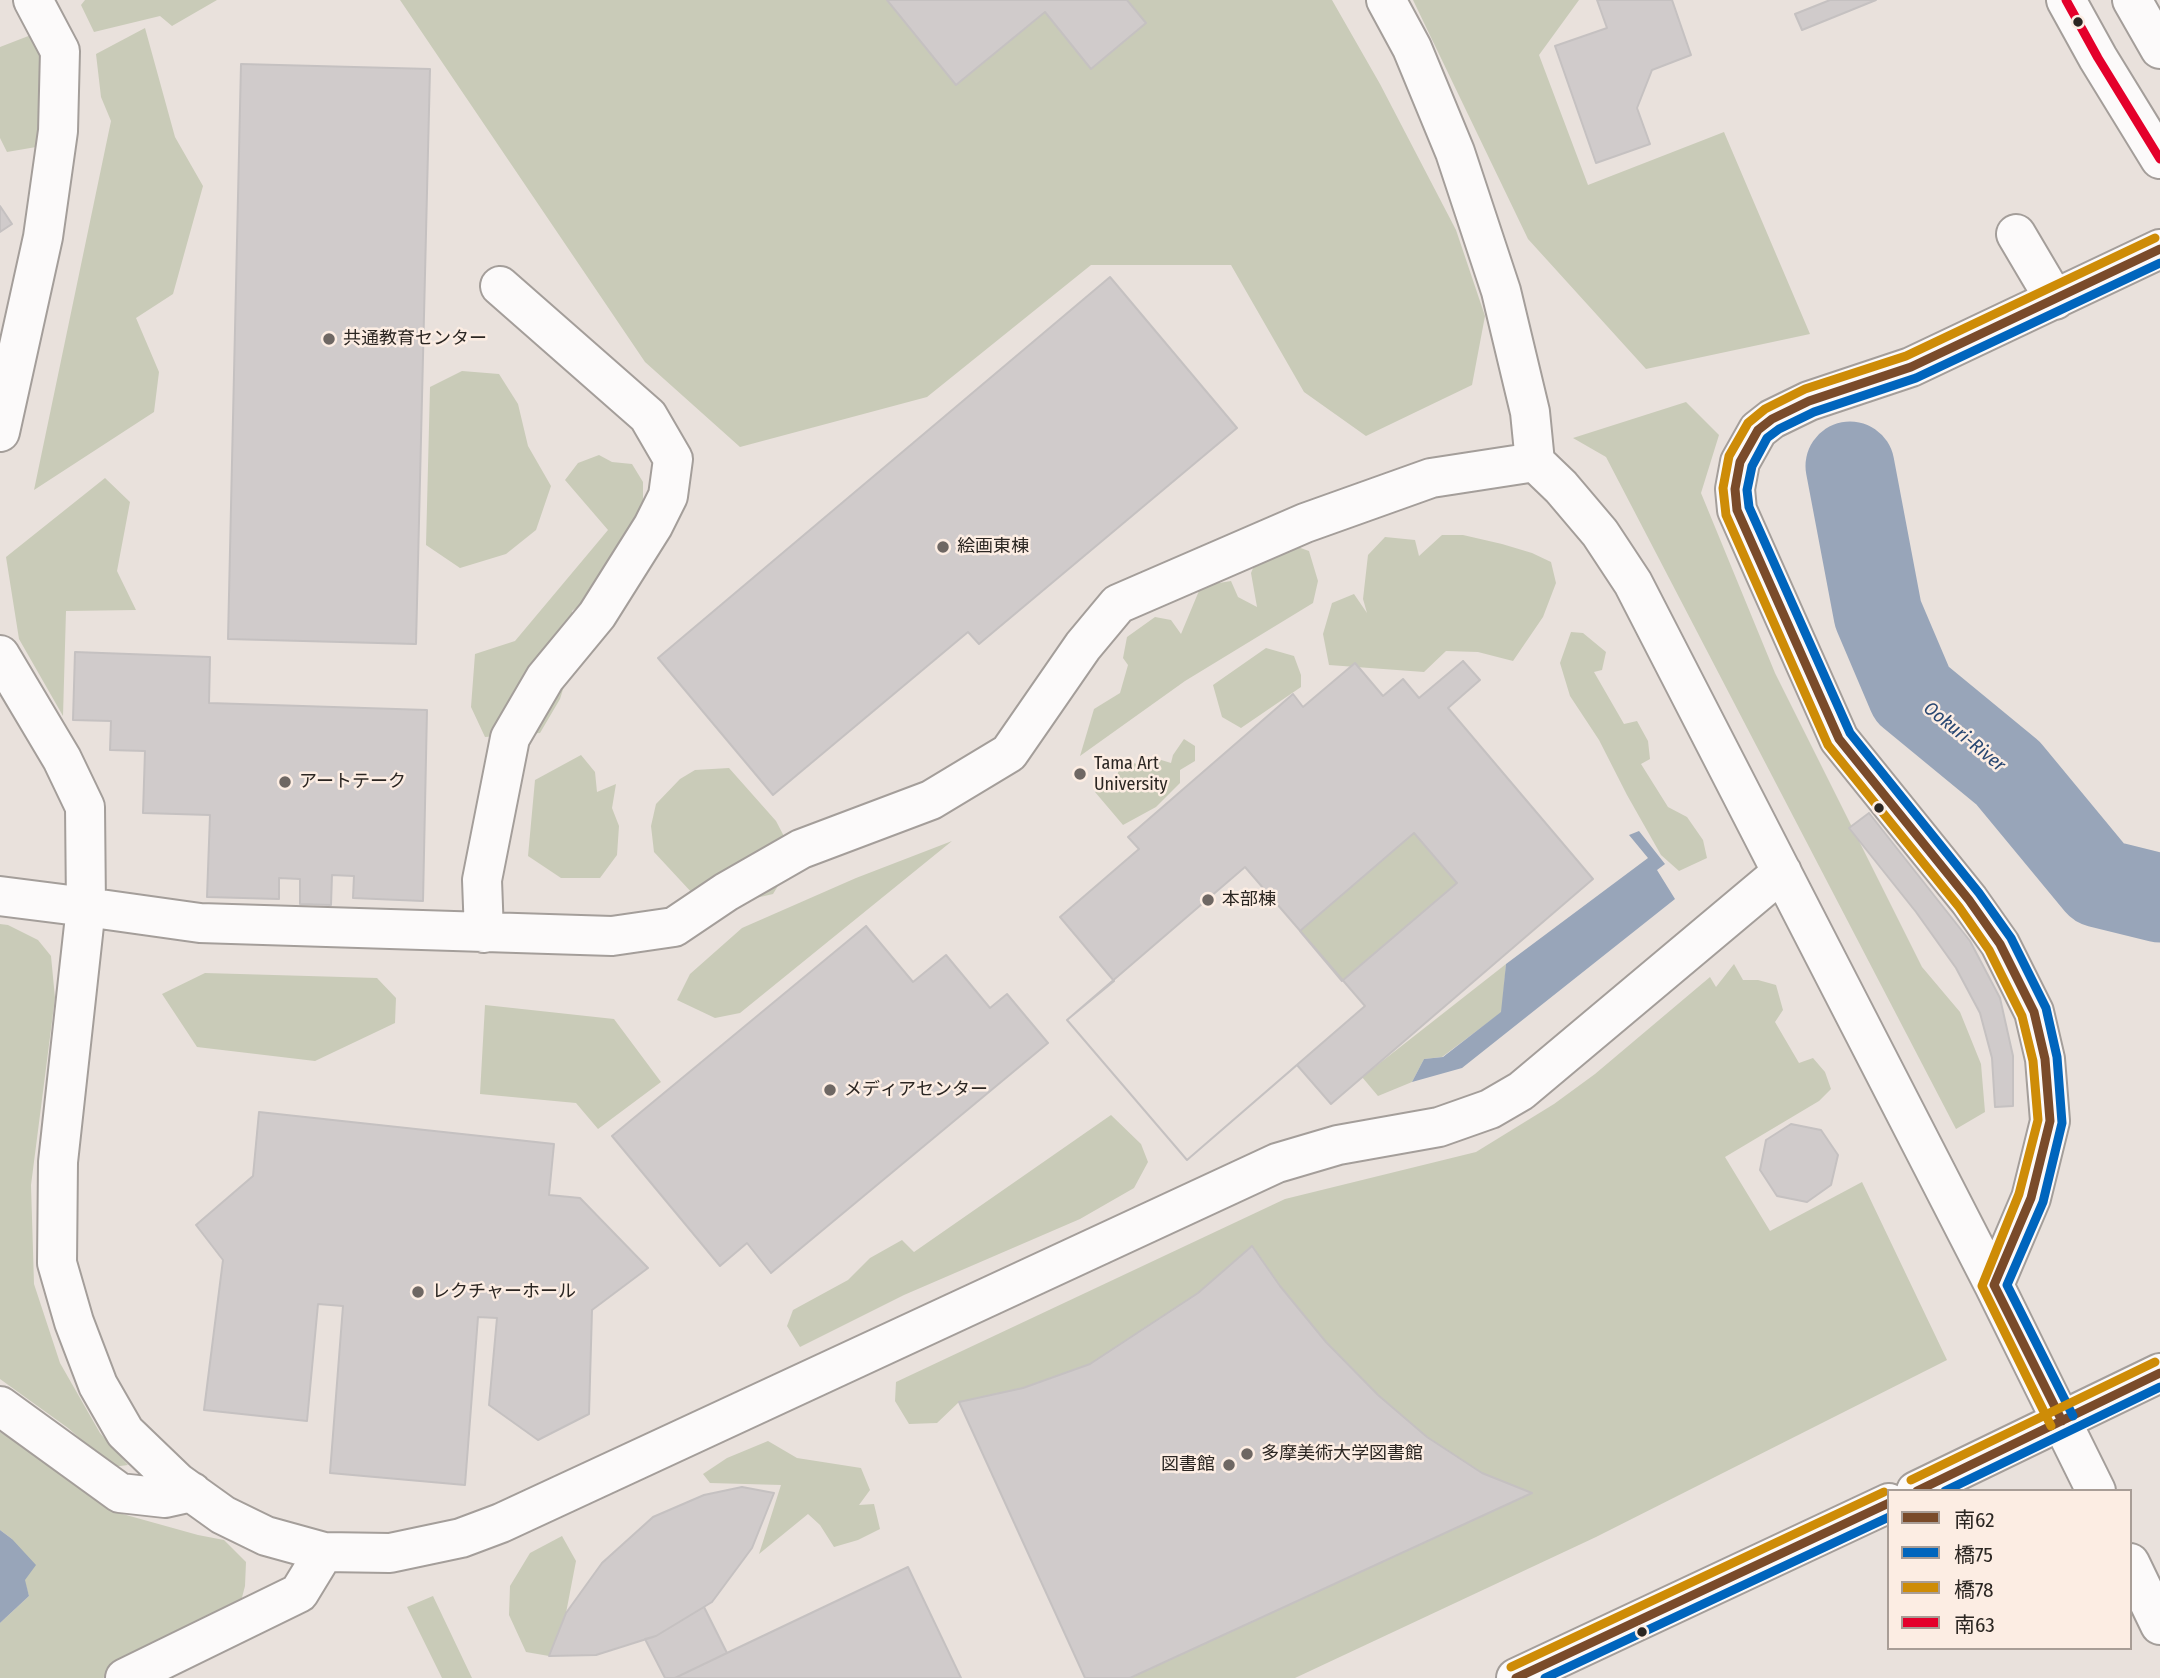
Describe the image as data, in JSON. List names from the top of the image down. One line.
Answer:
{"water":["Ookuri-River"],"places":["共通教育センター","絵画東棟","Tama Art University","アートテーク","本部棟","メディアセンター","レクチャーホール","多摩美術大学図書館","図書館"],"lines":["transit line 南63","transit line 橋78","transit line 南62","transit line 橋75"],"legend":["南62","橋75","橋78","南63"]}
